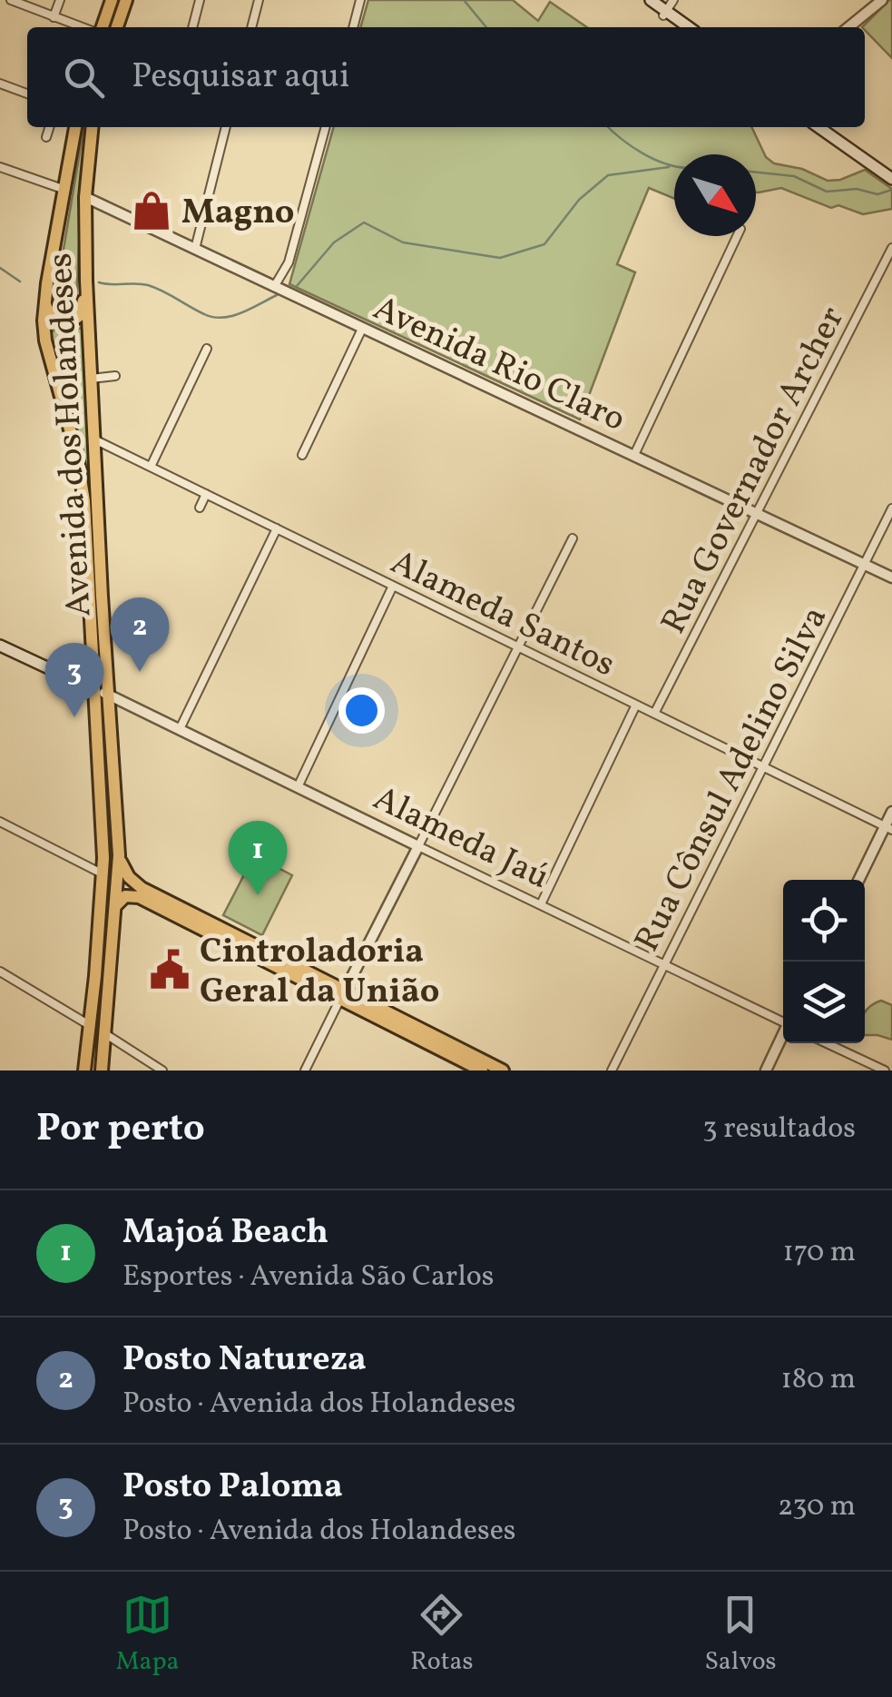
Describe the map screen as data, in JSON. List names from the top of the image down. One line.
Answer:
{"streets":{"main road":["Avenida dos Holandeses"],"street":["Avenida Rio Claro","Rua Governador Archer","Alameda Santos","Rua Cônsul Adelino Silva","Alameda Jaú"]},"crossings":[["Avenida Rio Claro","Avenida dos Holandeses"],["Avenida Rio Claro","Rua Governador Archer"],["Avenida Rio Claro","Rua Cônsul Adelino Silva"],["Avenida dos Holandeses","Alameda Santos"],["Avenida dos Holandeses","Alameda Jaú"],["Rua Governador Archer","Alameda Santos"],["Alameda Santos","Rua Cônsul Adelino Silva"],["Rua Cônsul Adelino Silva","Alameda Jaú"]],"places":{"shop":["Magno"],"public building":["Cintroladoria Geral da União"]},"north":"bottom right","page":{"search":"Pesquisar aqui","pins":["2","3","1"],"heading":["Por perto","3 resultados"],"list":[{"mark":"1","name":"Majoá Beach","note":"Esportes · Avenida São Carlos","value":"170 m"},{"mark":"2","name":"Posto Natureza","note":"Posto · Avenida dos Holandeses","value":"180 m"},{"mark":"3","name":"Posto Paloma","note":"Posto · Avenida dos Holandeses","value":"230 m"}],"nav":["Mapa","Rotas","Salvos"]}}
